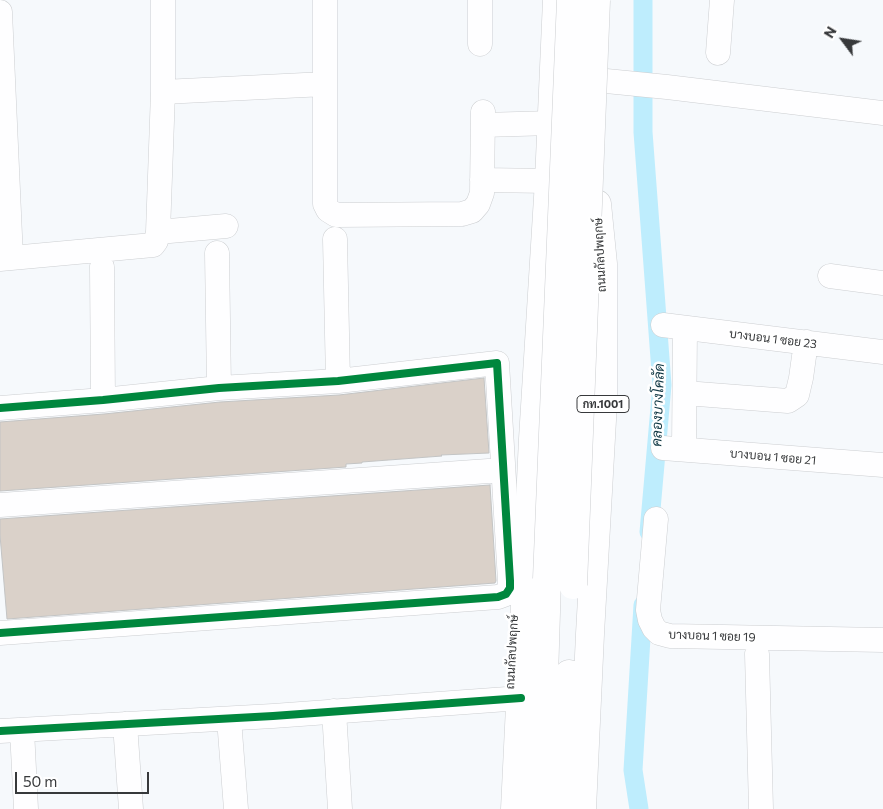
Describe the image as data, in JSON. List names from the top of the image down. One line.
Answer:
{"streets":{"main road":["ถนนกัลปพฤกษ์","กท.1001"],"street":["บางบอน 1 ซอย 23","บางบอน 1 ซอย 21","บางบอน 1 ซอย 19"]},"crossings":[["บางบอน 1 ซอย 23","บางบอน 1 ซอย 21"]],"water":["คลองบางโคลัด"],"scale_bar":"50 m","north":"top left"}
